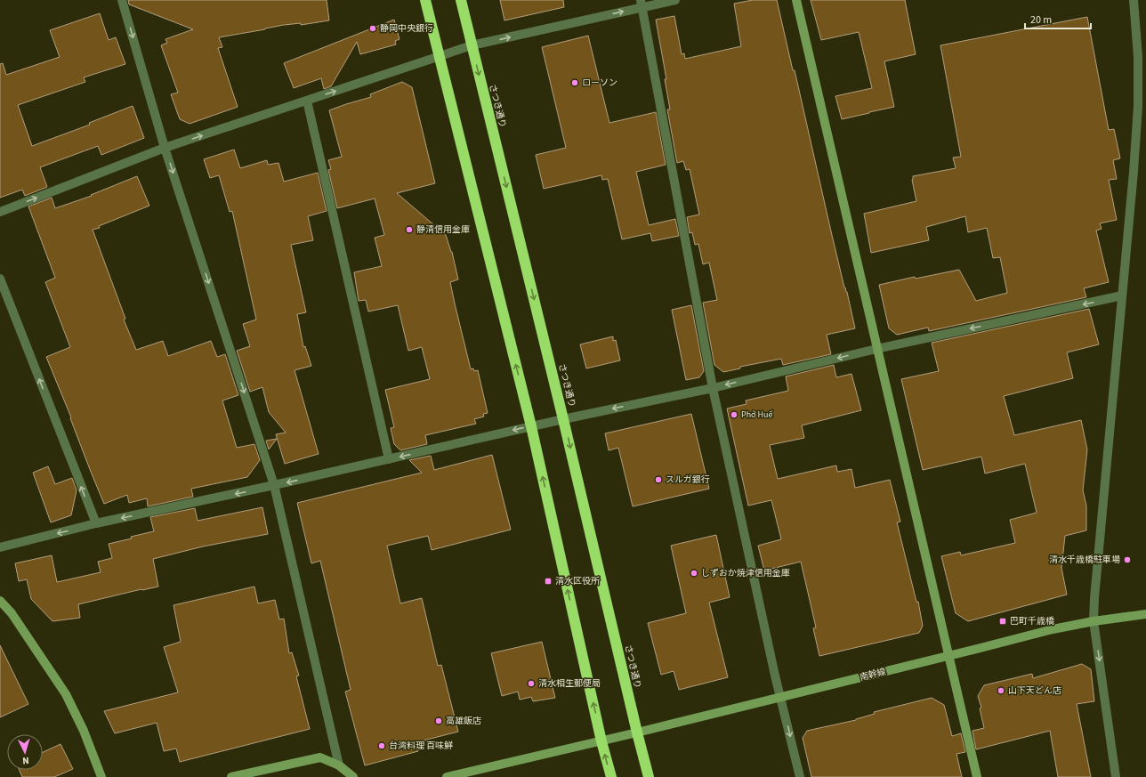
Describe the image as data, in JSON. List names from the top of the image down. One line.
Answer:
{"streets":{"highway":["さつき通り"],"street":["南幹線"]},"crossings":[["さつき通り","南幹線"]],"places":{"other":["静岡中央銀行","ローソン","静清信用金庫","Phở Huế","スルガ銀行","清水千歳橋駐車場","しずおか焼津信用金庫","清水相生郵便局","山下天どん店","高雄飯店","台湾料理 百味鮮"],"transit":["清水区役所","巴町千歳橋"]},"scale_bar":"20 m","north":"bottom"}
